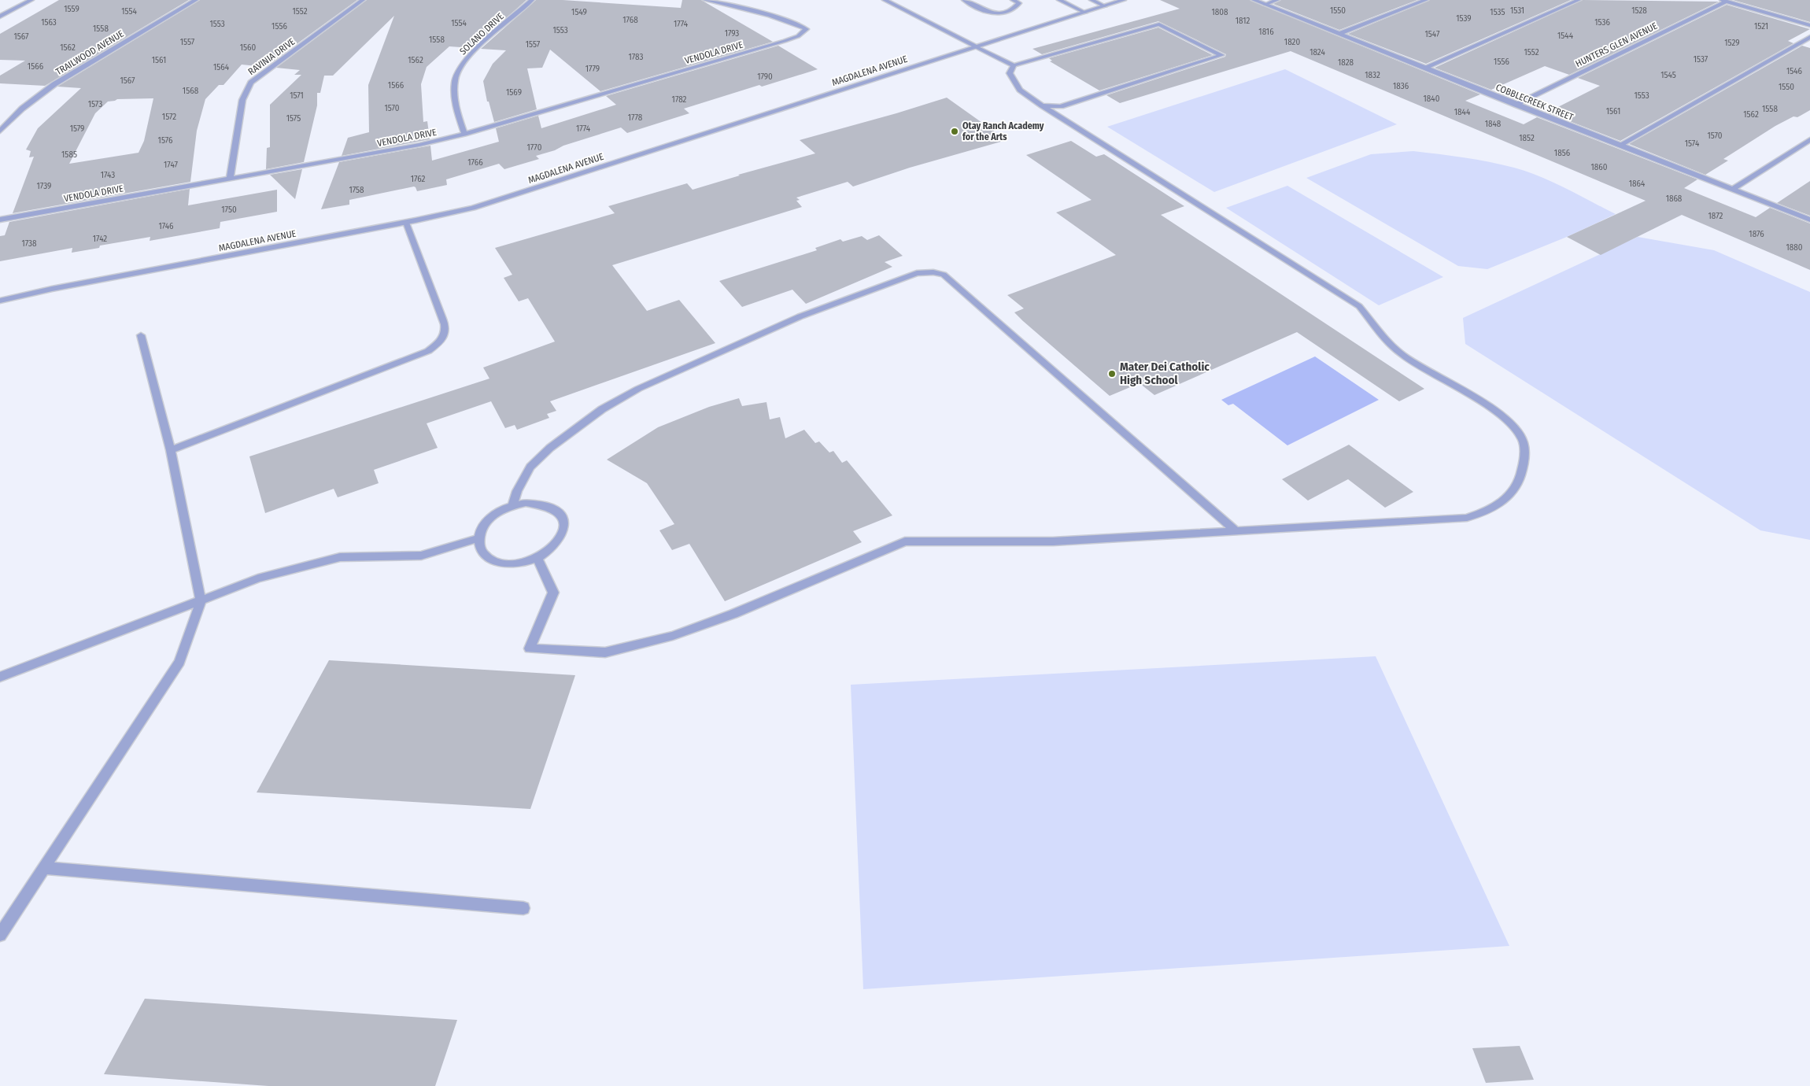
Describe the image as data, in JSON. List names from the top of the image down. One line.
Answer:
{"streets":{"street":["SOLANO DRIVE","HUNTERS GLEN AVENUE","TRAILWOOD AVENUE","VENDOLA DRIVE","RAVINIA DRIVE","MAGDALENA AVENUE","COBBLECREEK STREET"]},"crossings":[["SOLANO DRIVE","VENDOLA DRIVE"],["HUNTERS GLEN AVENUE","COBBLECREEK STREET"],["VENDOLA DRIVE","RAVINIA DRIVE"]],"places":["Otay Ranch Academy for the Arts","Mater Dei Catholic High School"],"house_numbers":["1559","1550","1531","1528","1554","1552","1549","1808","1535","1539","1768","1812","1563","1536","1554","1553","1774","1556","1521","1558","1553","1816","1793","1547","1544","1567","1558","1557","1820","1529","1557","1562","1560","1824","1552","1783","1537","1561","1562","1556","1828","1566","1564","1779","1546","1832","1545","1790","1567","1566","1836","1550","1568","1569","1571","1553","1840","1782","1573","1570","1558","1561","1844","1562","1572","1778","1575","1848","1579","1774","1570","1852","1576","1574","1770","1856","1585","1766","1747","1860","1743","1762","1864","1739","1758","1868","1750","1872","1746","1876","1742","1738","1880"]}
